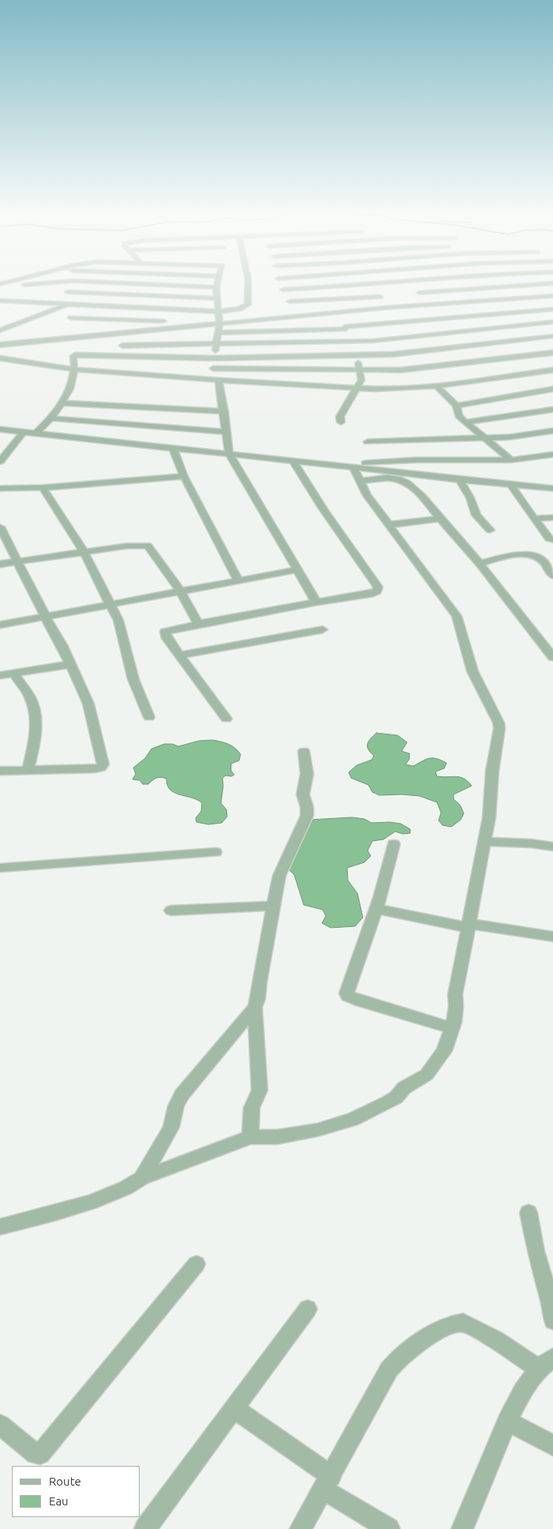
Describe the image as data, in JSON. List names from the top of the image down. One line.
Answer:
{"legend":["Route","Eau"]}
